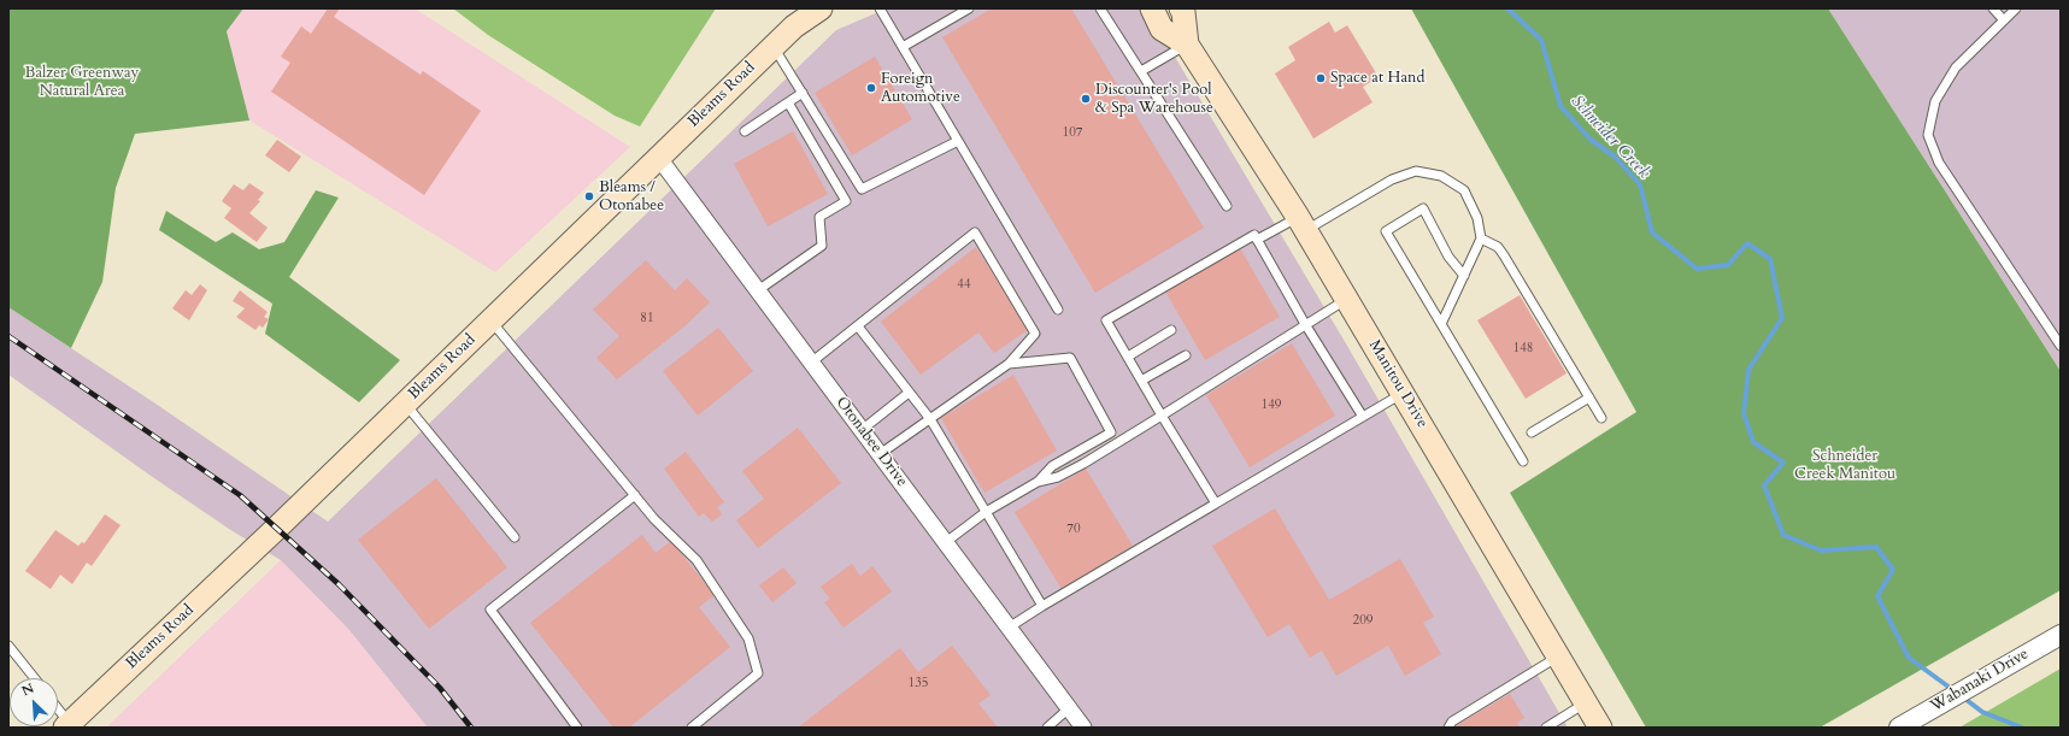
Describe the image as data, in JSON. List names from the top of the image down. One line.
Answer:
{"streets":{"main road":["Bleams Road","Manitou Drive"],"street":["Otonabee Drive","Wabanaki Drive"]},"crossings":[["Bleams Road","Otonabee Drive"]],"water":["Schneider Creek"],"parks":["Balzer Greenway Natural Area","Schneider Creek Manitou"],"places":["Space at Hand","Foreign Automotive","Discounter's Pool & Spa Warehouse","Bleams / Otonabee"],"house_numbers":["107","44","81","148","149","70","209","135"],"north":"top left"}
